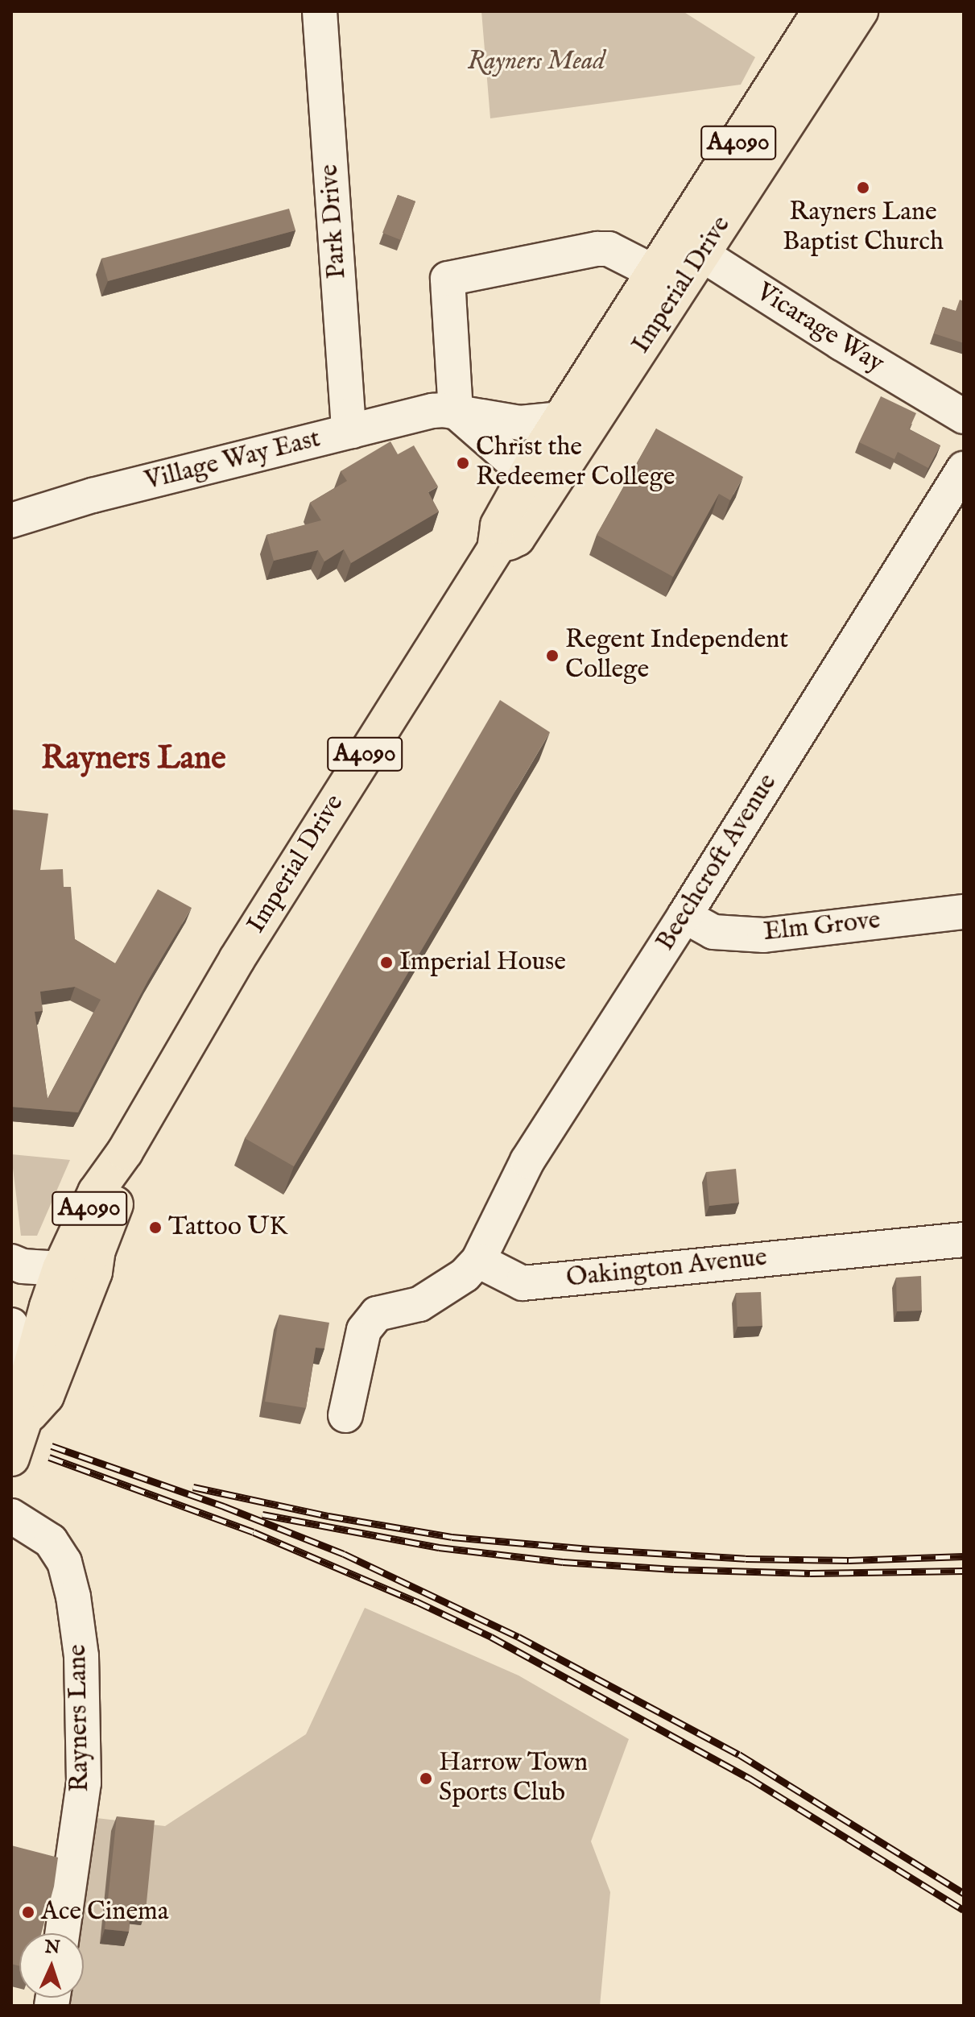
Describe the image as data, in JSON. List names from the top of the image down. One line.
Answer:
{"streets":{"main road":["A4090","Imperial Drive"],"street":["Park Drive","Vicarage Way","Village Way East","Beechcroft Avenue","Elm Grove","Oakington Avenue","Rayners Lane"]},"crossings":[["A4090","Imperial Drive"],["Park Drive","Village Way East"],["Imperial Drive","Vicarage Way"],["Imperial Drive","Village Way East"],["Beechcroft Avenue","Elm Grove"],["Beechcroft Avenue","Oakington Avenue"]],"districts":["Rayners Lane"],"parks":["Rayners Mead"],"places":["Rayners Lane Baptist Church","Christ the Redeemer College","Regent Independent College","Imperial House","Tattoo UK","Harrow Town Sports Club","Ace Cinema"],"north":"top"}
